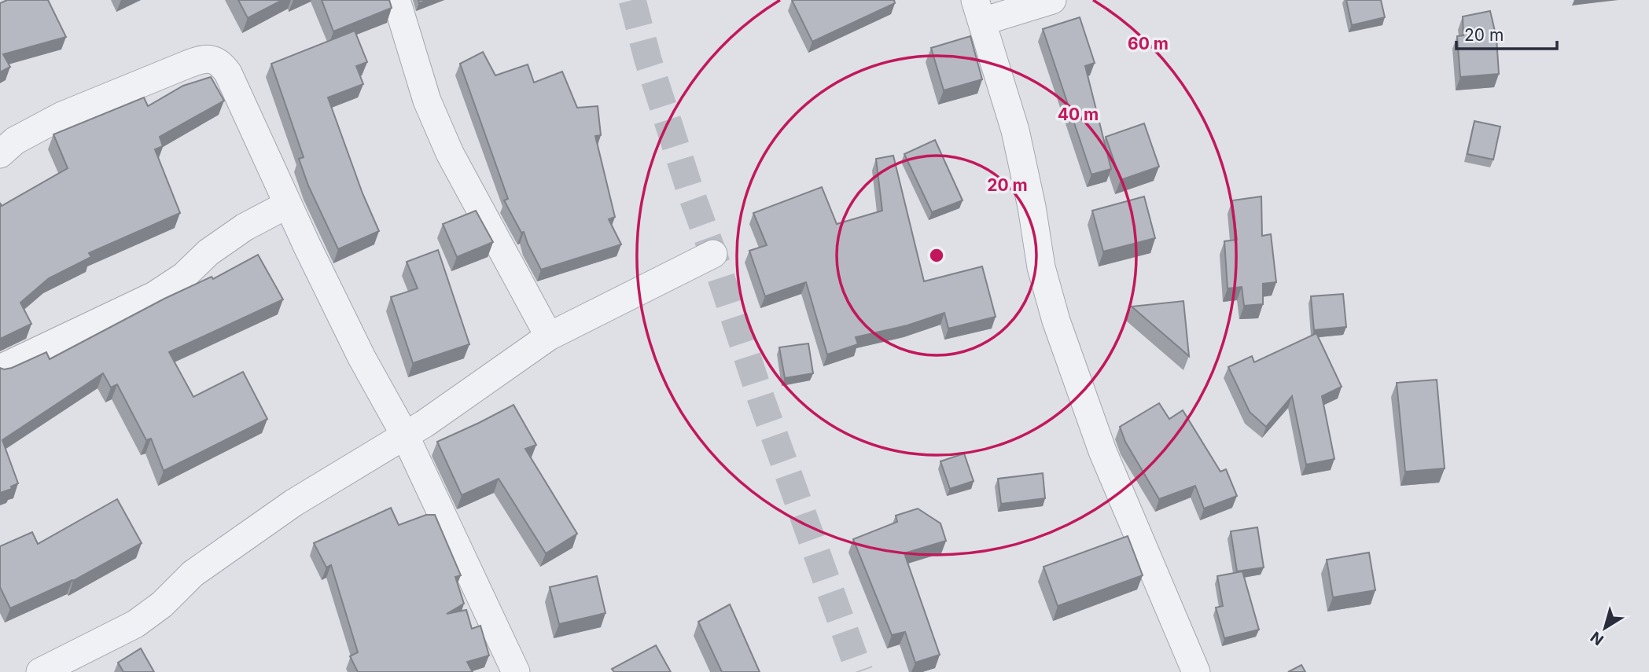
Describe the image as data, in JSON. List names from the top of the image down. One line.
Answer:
{"scale_bar":"20 m","north":"bottom left","rings":["60 m","40 m","20 m"]}
